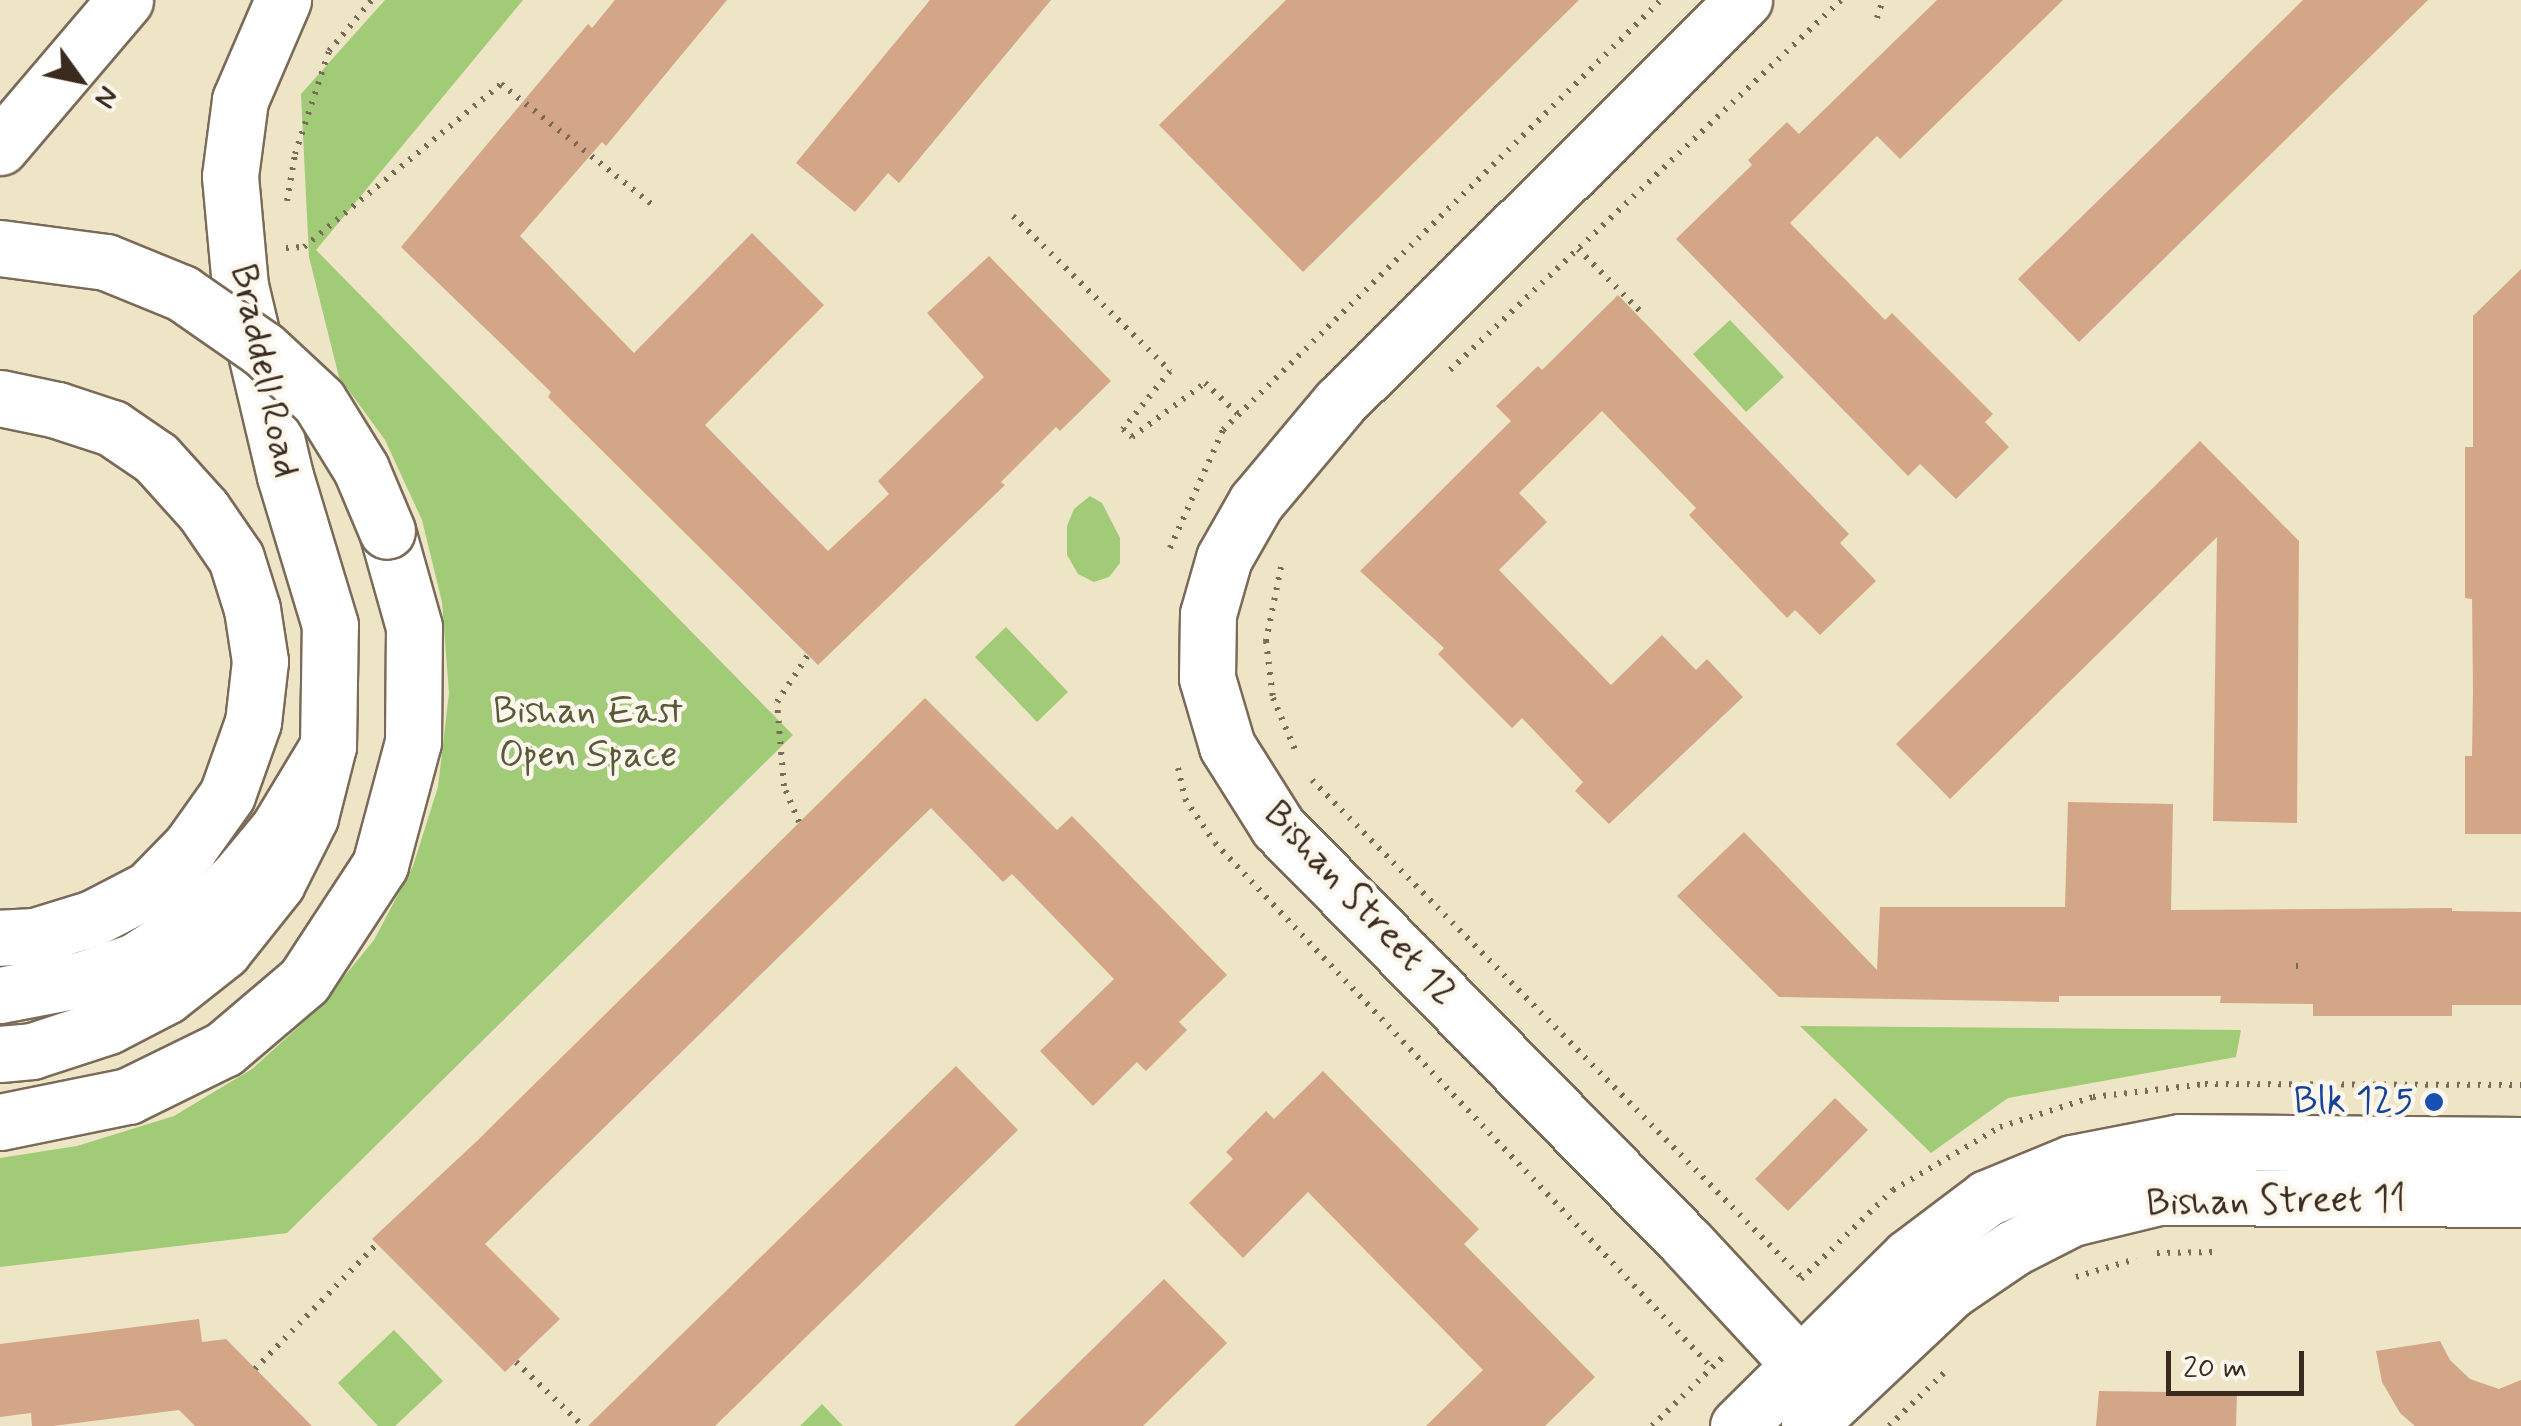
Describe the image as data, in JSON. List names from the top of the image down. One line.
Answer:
{"streets":{"main road":["Braddell Road","Bishan Street 12","Bishan Street 11"]},"crossings":[["Bishan Street 12","Bishan Street 11"]],"parks":["Bishan East Open Space"],"places":["Blk 125"],"scale_bar":"20 m","north":"bottom right"}
